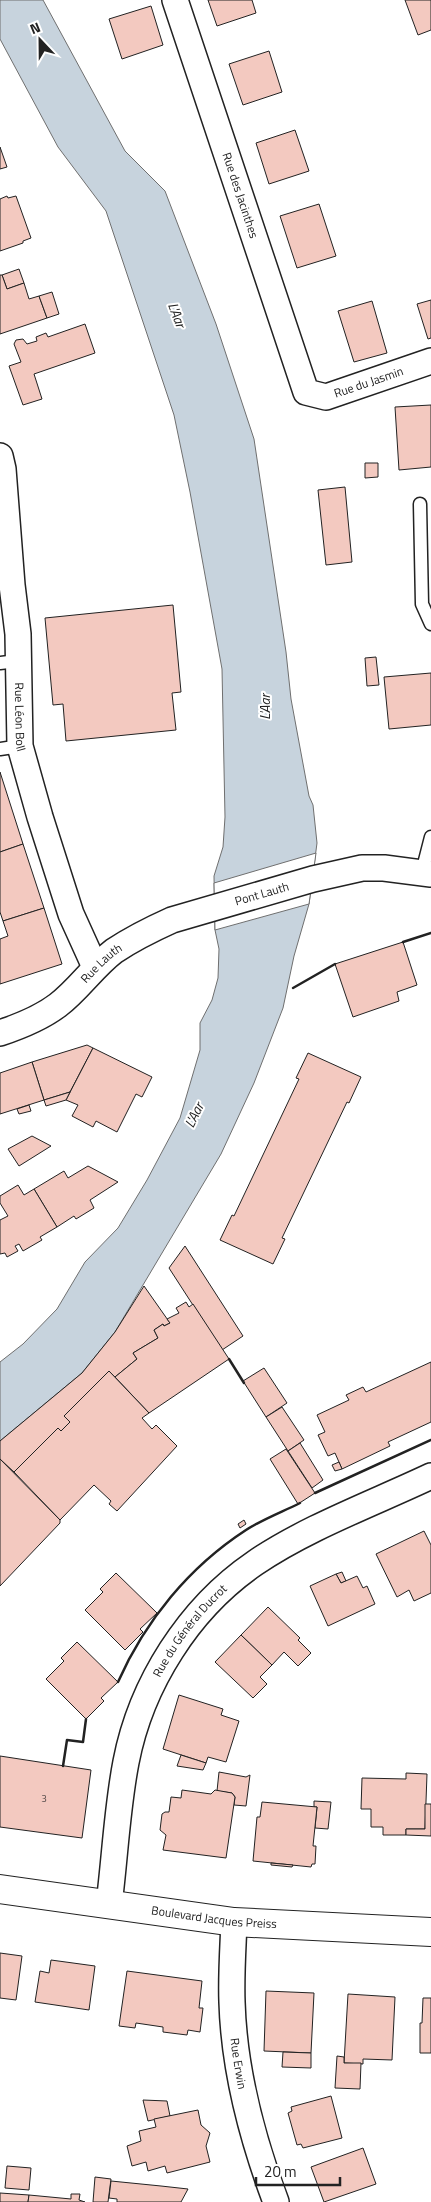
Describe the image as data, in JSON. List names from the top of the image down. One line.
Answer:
{"streets":{"main road":["Boulevard Jacques Preiss"],"street":["Rue des Jacinthes","Rue du Jasmin","Rue Léon Boll","Pont Lauth","Rue Lauth","Rue du Général Ducrot","Rue Erwin"]},"crossings":[["Rue des Jacinthes","Rue du Jasmin"],["Rue Léon Boll","Rue Lauth"],["Pont Lauth","Rue Lauth"],["Rue du Général Ducrot","Boulevard Jacques Preiss"],["Boulevard Jacques Preiss","Rue Erwin"]],"water":["L'Aar"],"house_numbers":["3"],"scale_bar":"20 m","north":"top"}
